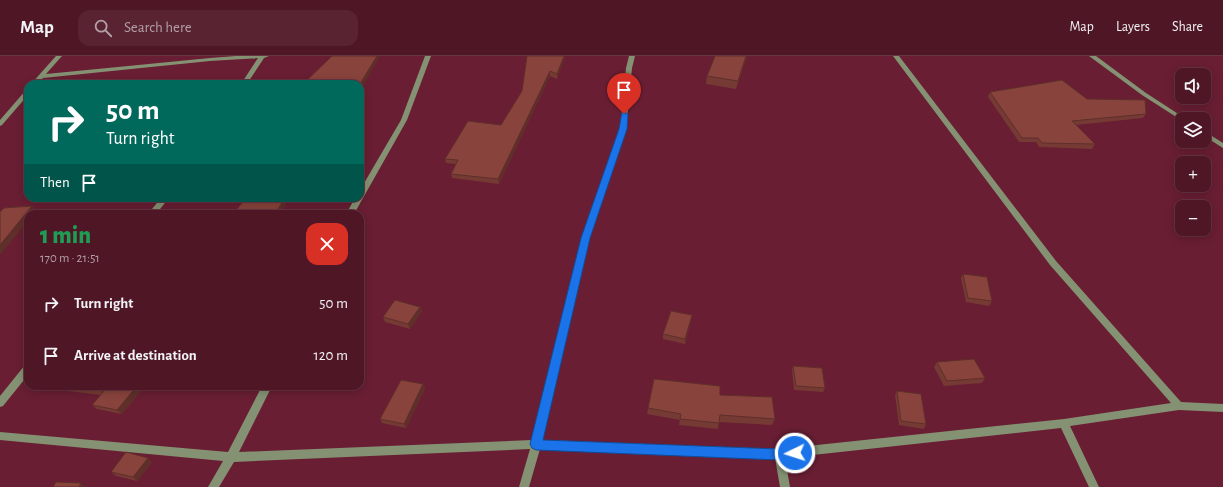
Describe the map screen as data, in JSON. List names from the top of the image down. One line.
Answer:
{"page":{"header":"Map","search":"Search here","nav":["Map","Layers","Share"],"map_buttons":["+","−"],"turn":["50 m","Turn right"],"then":"Then","heading":["1 min","170 m · 21:51"],"list":[{"name":"Turn right","value":"50 m"},{"name":"Arrive at destination","value":"120 m"}]}}
